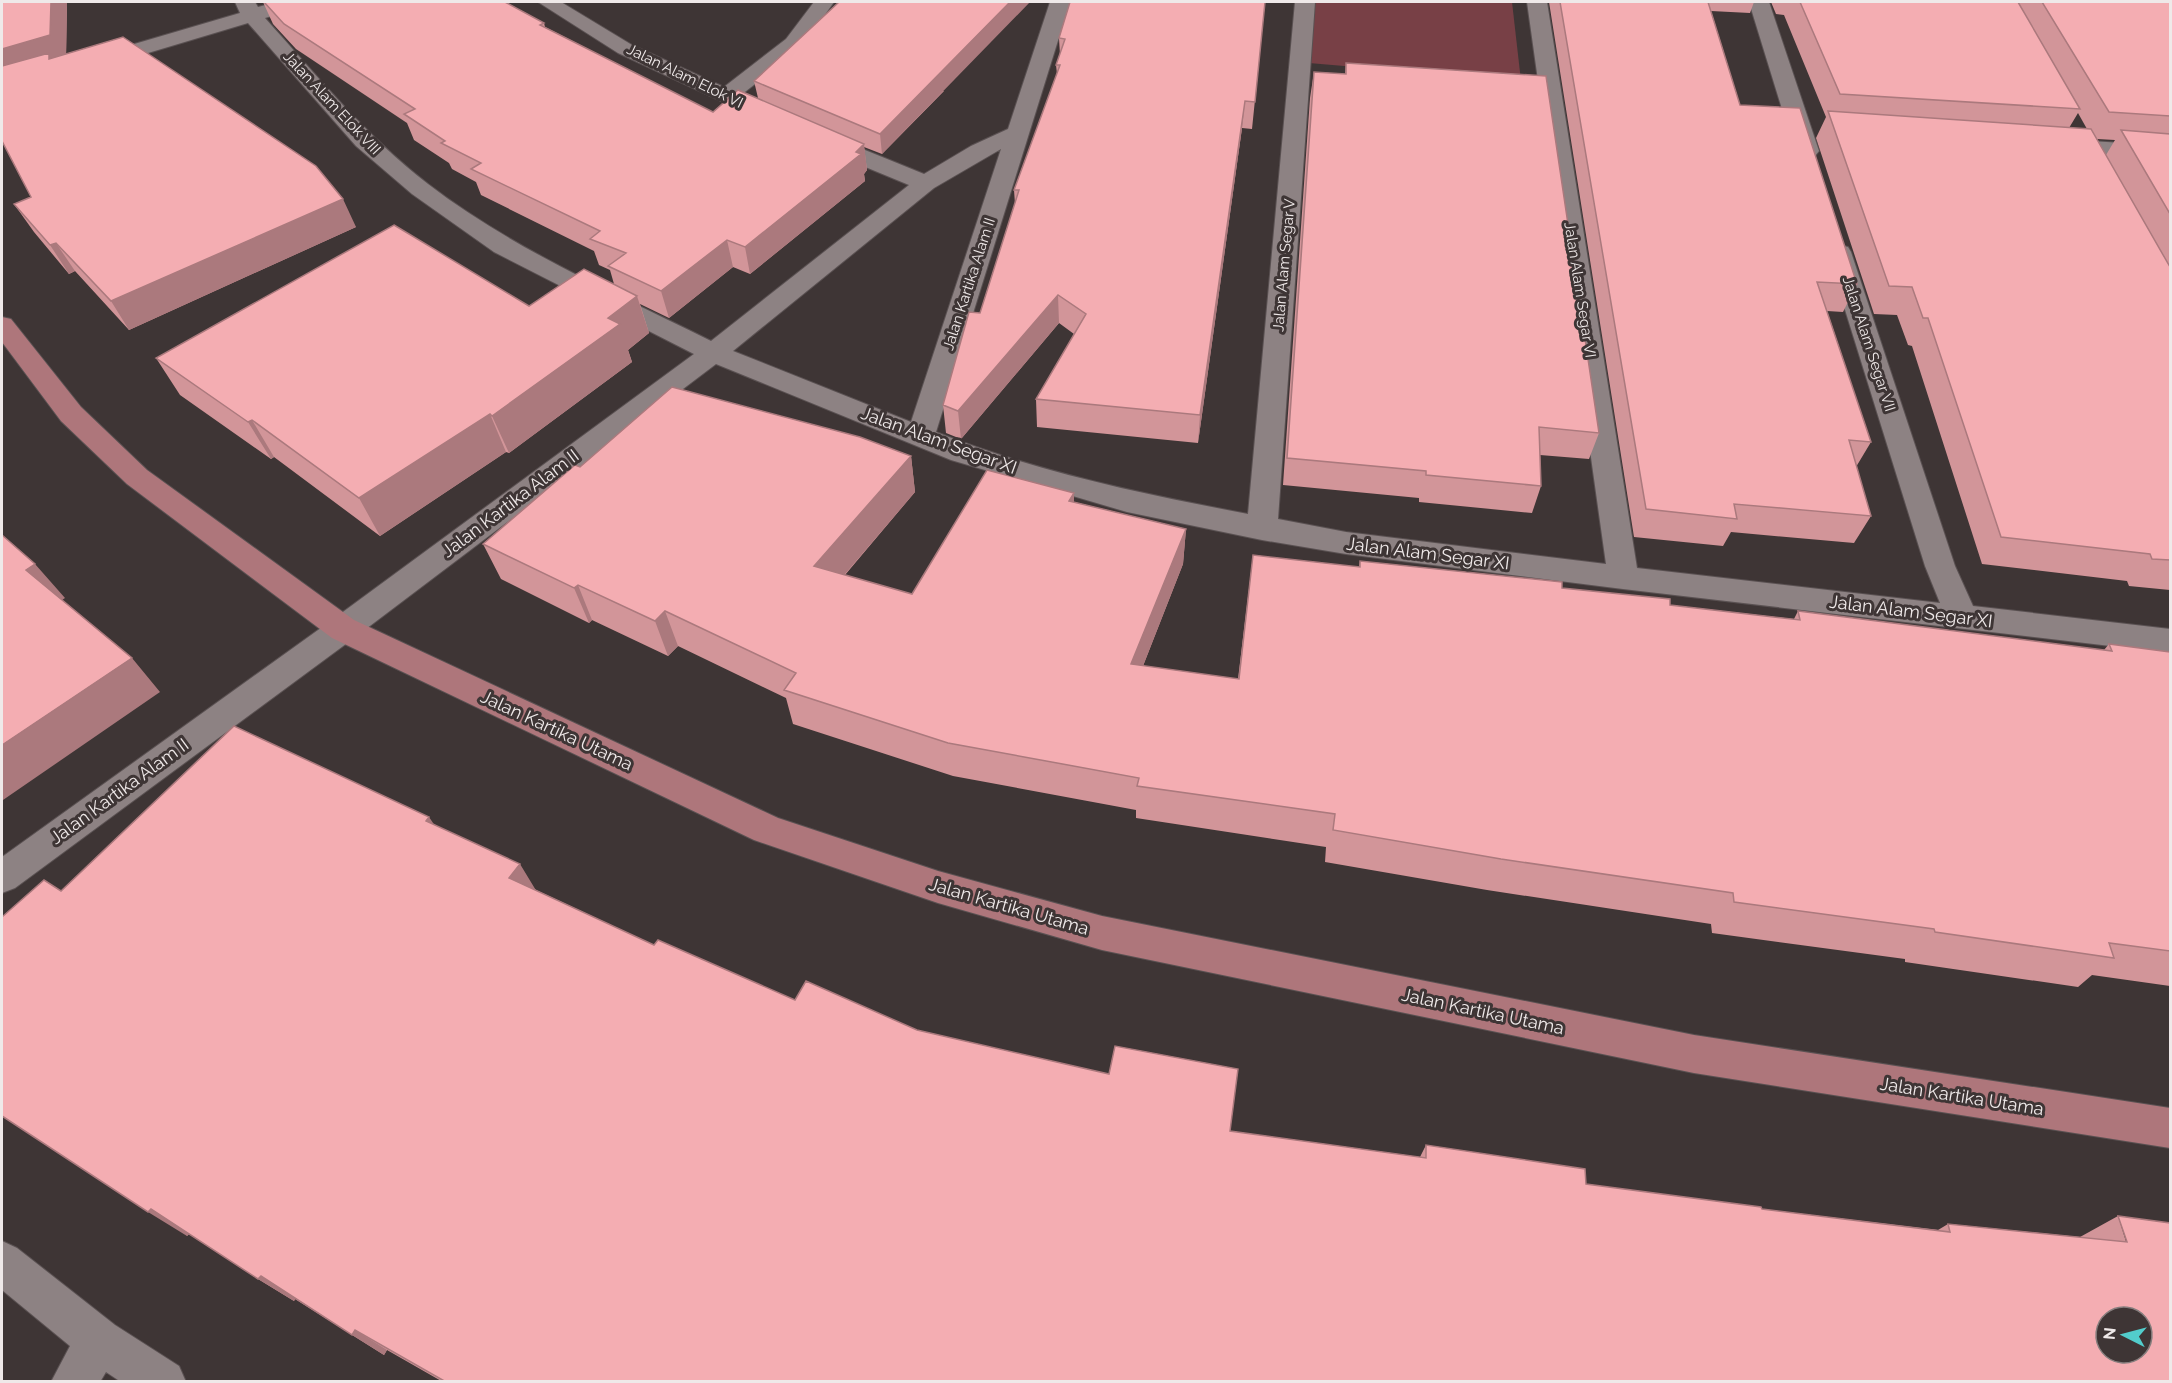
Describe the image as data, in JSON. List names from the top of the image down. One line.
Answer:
{"streets":{"main road":["Jalan Kartika Utama"],"street":["Jalan Alam Elok VI","Jalan Alam Elok VIII","Jalan Alam Segar V","Jalan Kartika Alam II","Jalan Alam Segar VI","Jalan Alam Segar VII","Jalan Alam Segar XI"]},"crossings":[["Jalan Alam Elok VI","Jalan Kartika Alam II"],["Jalan Alam Elok VIII","Jalan Kartika Alam II"],["Jalan Alam Elok VIII","Jalan Alam Segar XI"],["Jalan Alam Segar V","Jalan Alam Segar XI"],["Jalan Kartika Alam II","Jalan Alam Segar XI"],["Jalan Kartika Alam II","Jalan Kartika Utama"],["Jalan Alam Segar VI","Jalan Alam Segar XI"],["Jalan Alam Segar VII","Jalan Alam Segar XI"]],"north":"left"}
